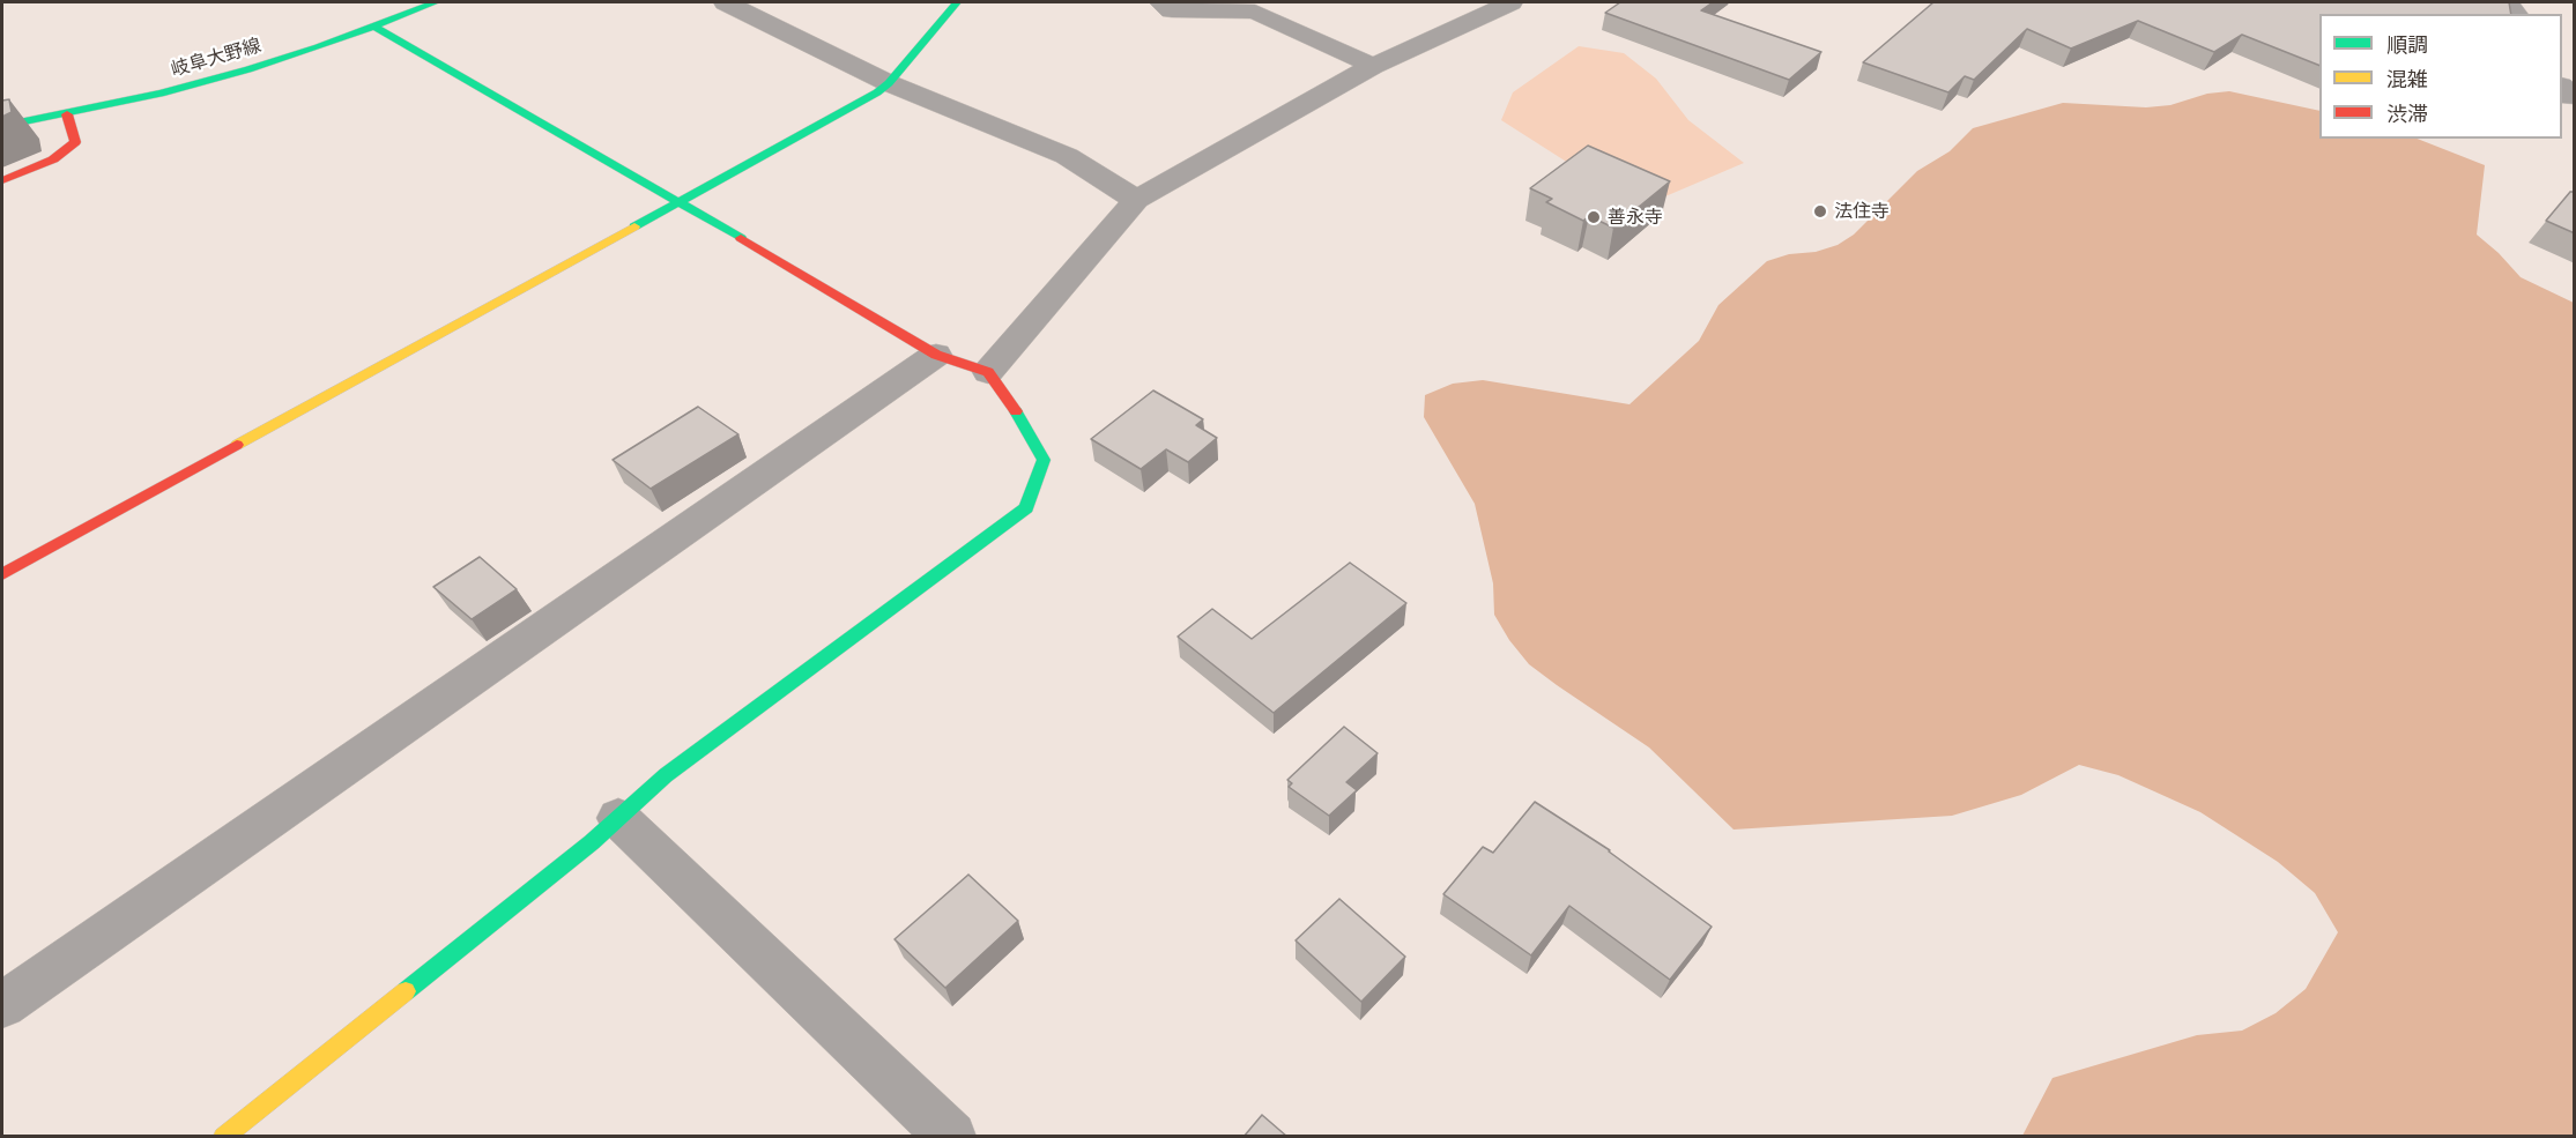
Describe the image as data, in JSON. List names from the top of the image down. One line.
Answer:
{"streets":{"street":["岐阜大野線"]},"places":["法住寺","善永寺"],"legend":["順調","混雑","渋滞"]}
